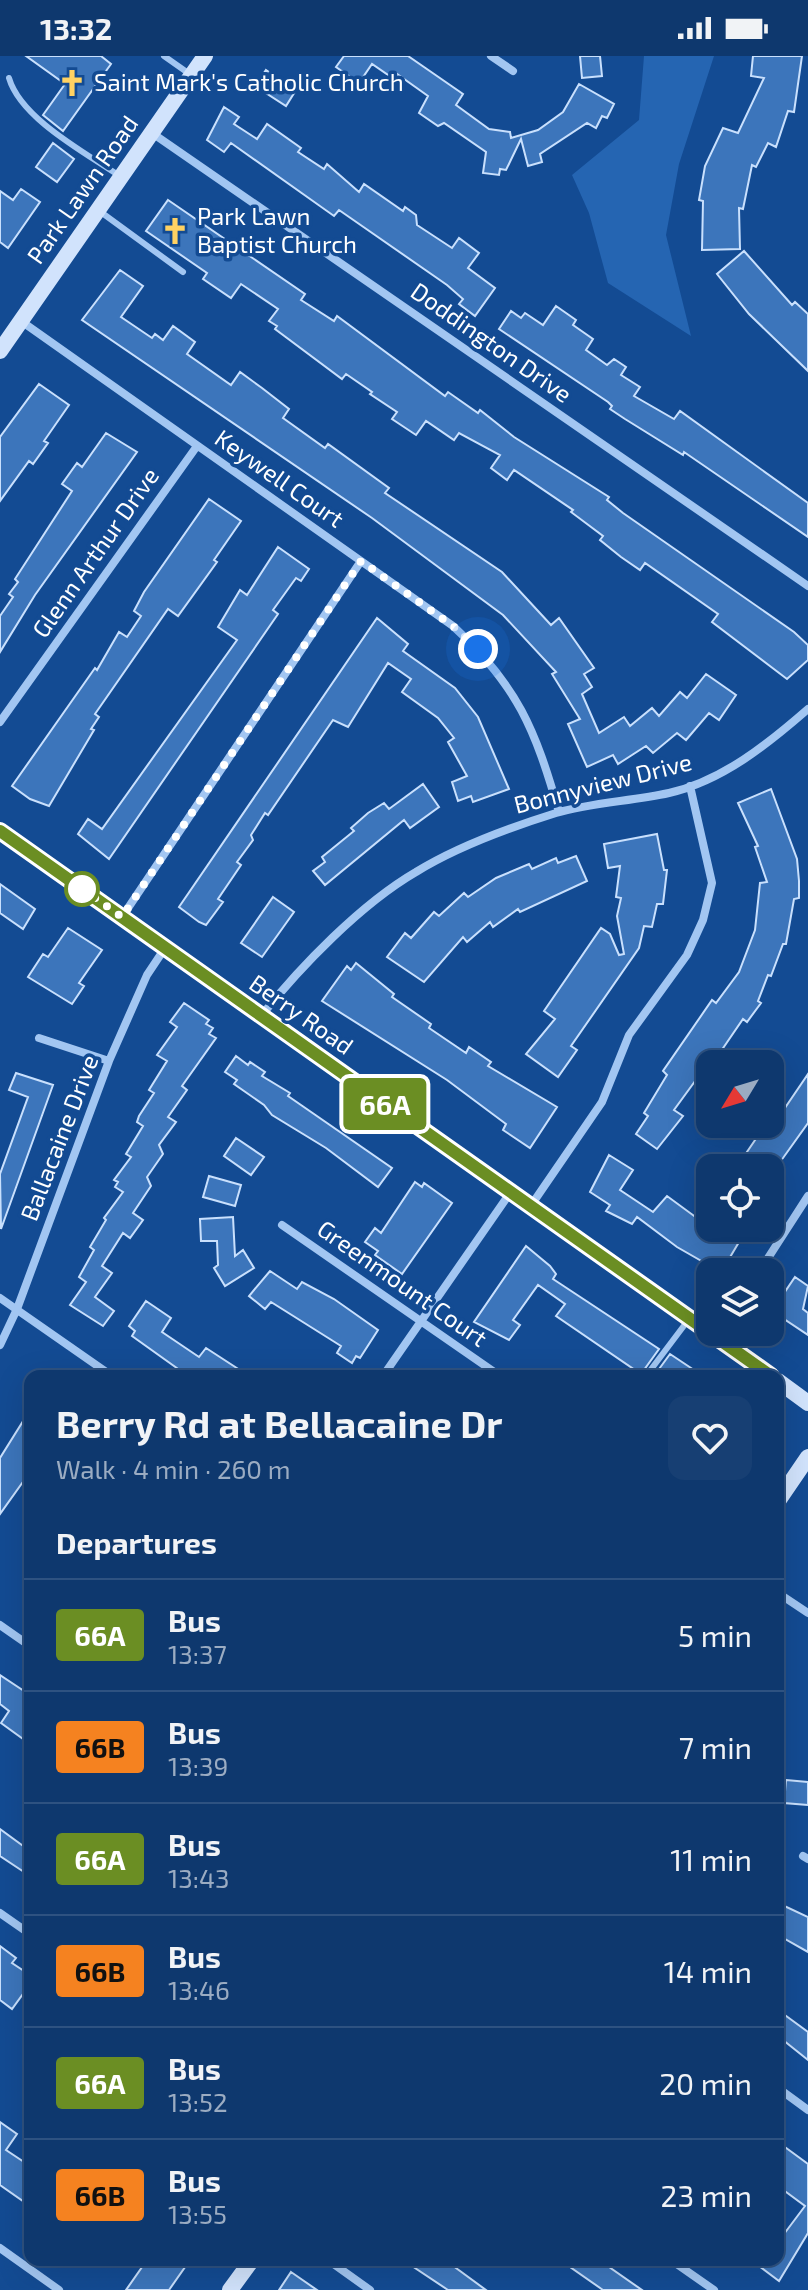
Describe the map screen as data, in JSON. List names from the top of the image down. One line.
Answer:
{"streets":{"street":["Park Lawn Road","Doddington Drive","Keywell Court","Glenn Arthur Drive","Bonnyview Drive","Berry Road","Ballacaine Drive","Greenmount Court"]},"crossings":[["Park Lawn Road","Doddington Drive"],["Park Lawn Road","Keywell Court"],["Keywell Court","Glenn Arthur Drive"],["Keywell Court","Bonnyview Drive"],["Bonnyview Drive","Berry Road"],["Berry Road","Ballacaine Drive"]],"places":{"church":["Saint Mark's Catholic Church","Park Lawn Baptist Church"]},"lines":["bus line 66A"],"north":"bottom left","page":{"status":"13:32","on_map":"66A","heading":[["Berry Rd at Bellacaine Dr","Walk · 4 min · 260 m"],"Departures"],"list":[{"mark":"66A","name":"Bus","note":"13:37","value":"5 min"},{"mark":"66B","name":"Bus","note":"13:39","value":"7 min"},{"mark":"66A","name":"Bus","note":"13:43","value":"11 min"},{"mark":"66B","name":"Bus","note":"13:46","value":"14 min"},{"mark":"66A","name":"Bus","note":"13:52","value":"20 min"},{"mark":"66B","name":"Bus","note":"13:55","value":"23 min"}]}}
